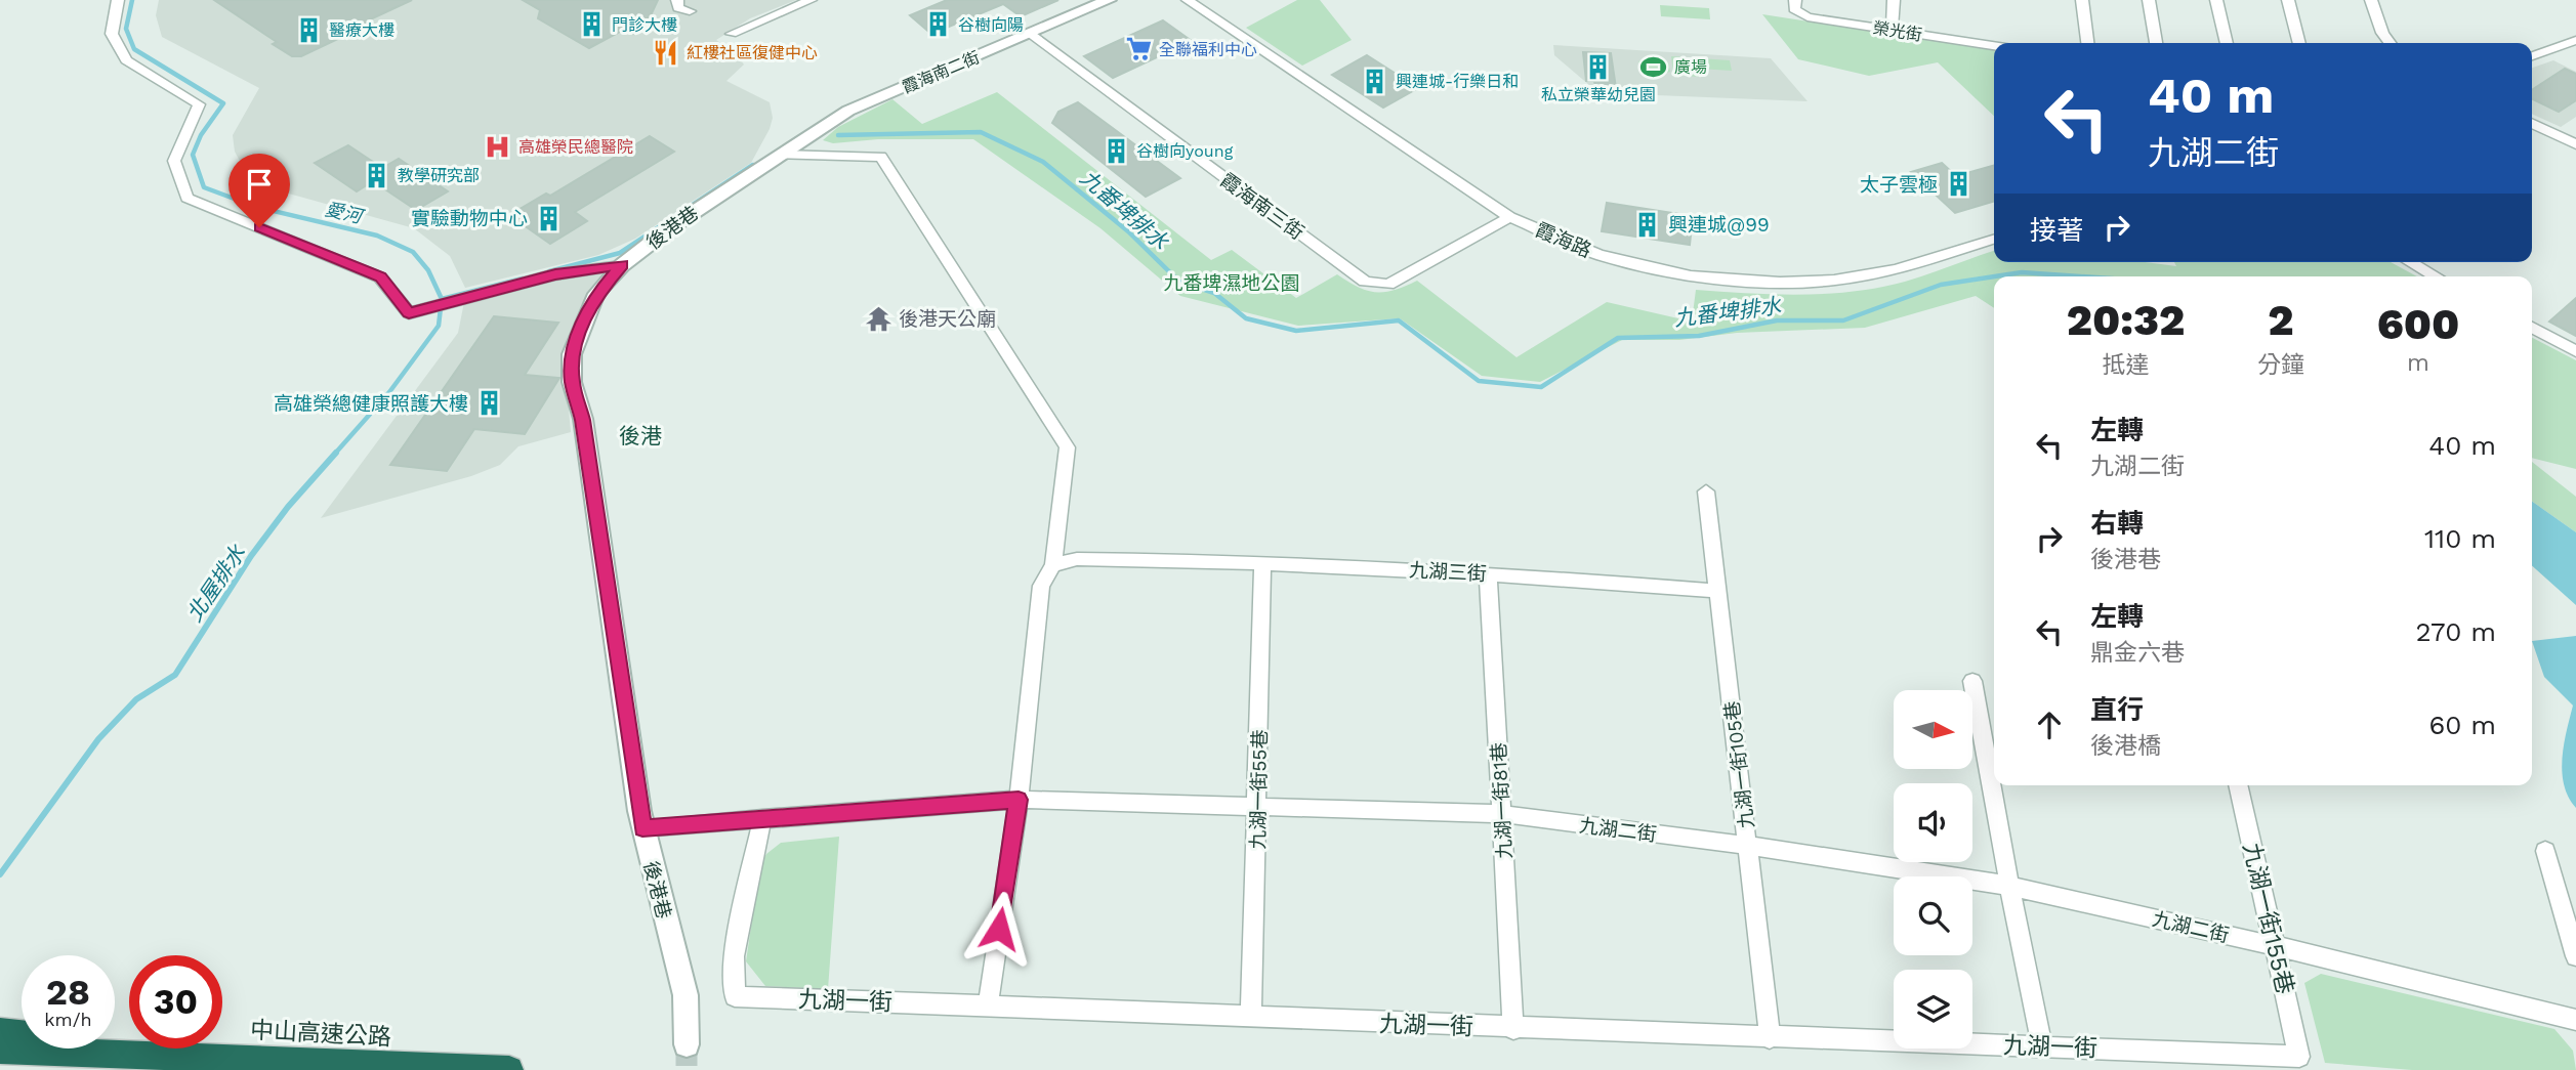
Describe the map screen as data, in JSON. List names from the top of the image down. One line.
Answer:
{"streets":{"highway":["中山高速公路"],"street":["榮光街","霞海南二街","霞海南三街","後港巷","霞海路","九湖三街","九湖一街105巷","九湖一街55巷","九湖一街81巷","九湖二街","九湖一街155巷","九湖一街"]},"crossings":[["霞海南二街","霞海南三街"],["霞海南二街","後港巷"],["霞海南三街","霞海路"],["後港巷","九湖二街"],["九湖三街","九湖一街105巷"],["九湖三街","九湖一街55巷"],["九湖三街","九湖一街81巷"],["九湖一街105巷","九湖二街"],["九湖一街105巷","九湖一街"],["九湖一街55巷","九湖二街"],["九湖一街55巷","九湖一街"],["九湖一街81巷","九湖二街"],["九湖一街81巷","九湖一街"],["九湖二街","九湖一街155巷"],["九湖二街","九湖一街"],["九湖一街155巷","九湖一街"]],"districts":["後港"],"water":["九番埤排水","愛河","北屋排水"],"parks":["九番埤濕地公園"],"places":{"building":["門診大樓","谷樹向陽","醫療大樓","私立榮華幼兒園","興連城-行樂日和","谷樹向young","教學研究部","太子雲極","實驗動物中心","興連城@99","高雄榮總健康照護大樓"],"supermarket":["全聯福利中心"],"restaurant":["紅樓社區復健中心"],"sports":["廣場"],"hospital":["高雄榮民總醫院"],"temple":["後港天公廟"]},"north":"right","page":{"turn":["40 m","九湖二街"],"then":"接著","eta":["20:32","抵達","2","分鐘","600","m"],"list":[{"name":"左轉","note":"九湖二街","value":"40 m"},{"name":"右轉","note":"後港巷","value":"110 m"},{"name":"左轉","note":"鼎金六巷","value":"270 m"},{"name":"直行","note":"後港橋","value":"60 m"}],"speed":"28 km/h","limit":"30"}}
